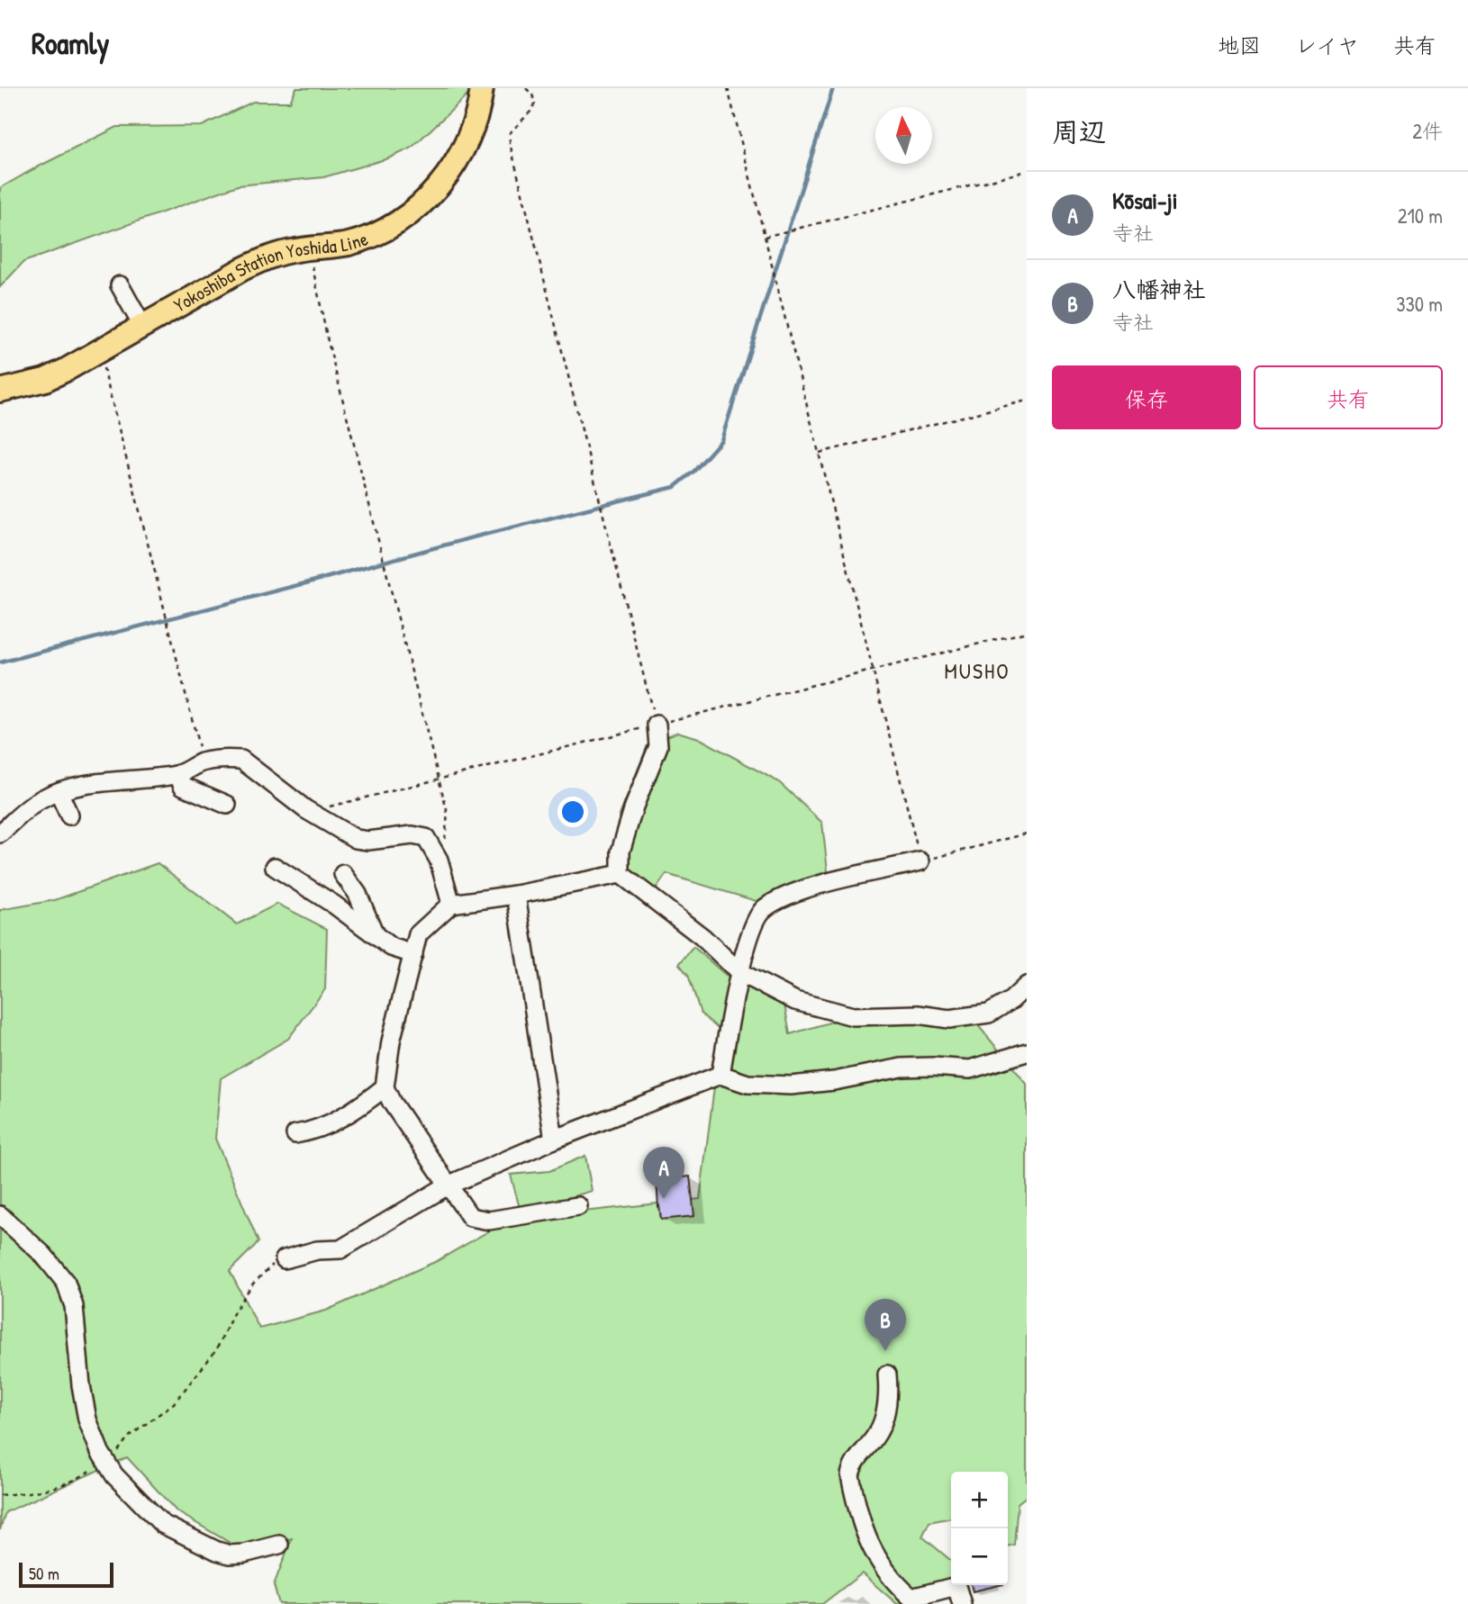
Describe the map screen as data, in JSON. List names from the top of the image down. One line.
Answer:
{"streets":{"main road":["Yokoshiba Station Yoshida Line"]},"districts":["MUSHO"],"scale_bar":"50 m","north":"top","page":{"header":"Roamly","nav":["地図","レイヤ","共有"],"heading":["周辺","2件"],"list":[{"mark":"A","name":"Kōsai-ji","note":"寺社","value":"210 m"},{"mark":"B","name":"八幡神社","note":"寺社","value":"330 m"}],"buttons":["保存","共有"],"pins":["A","B"],"map_buttons":["+","−"],"scale":"50 m"}}
